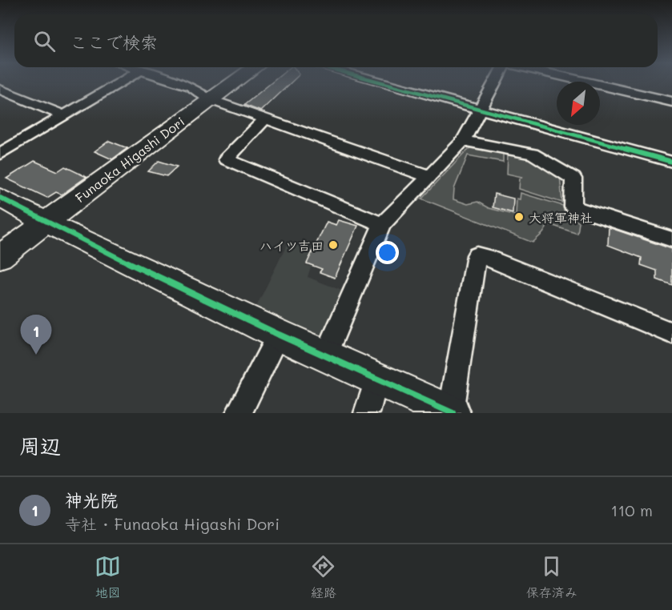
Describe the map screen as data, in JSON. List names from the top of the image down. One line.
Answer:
{"streets":{"street":["Funaoka Higashi Dori"]},"places":["大将軍神社","ハイツ吉田"],"north":"bottom left","page":{"search":"ここで検索","pins":"1","heading":"周辺","list":[{"mark":"1","name":"神光院","note":"寺社 · Funaoka Higashi Dori","value":"110 m"}],"nav":["地図","経路","保存済み"]}}
